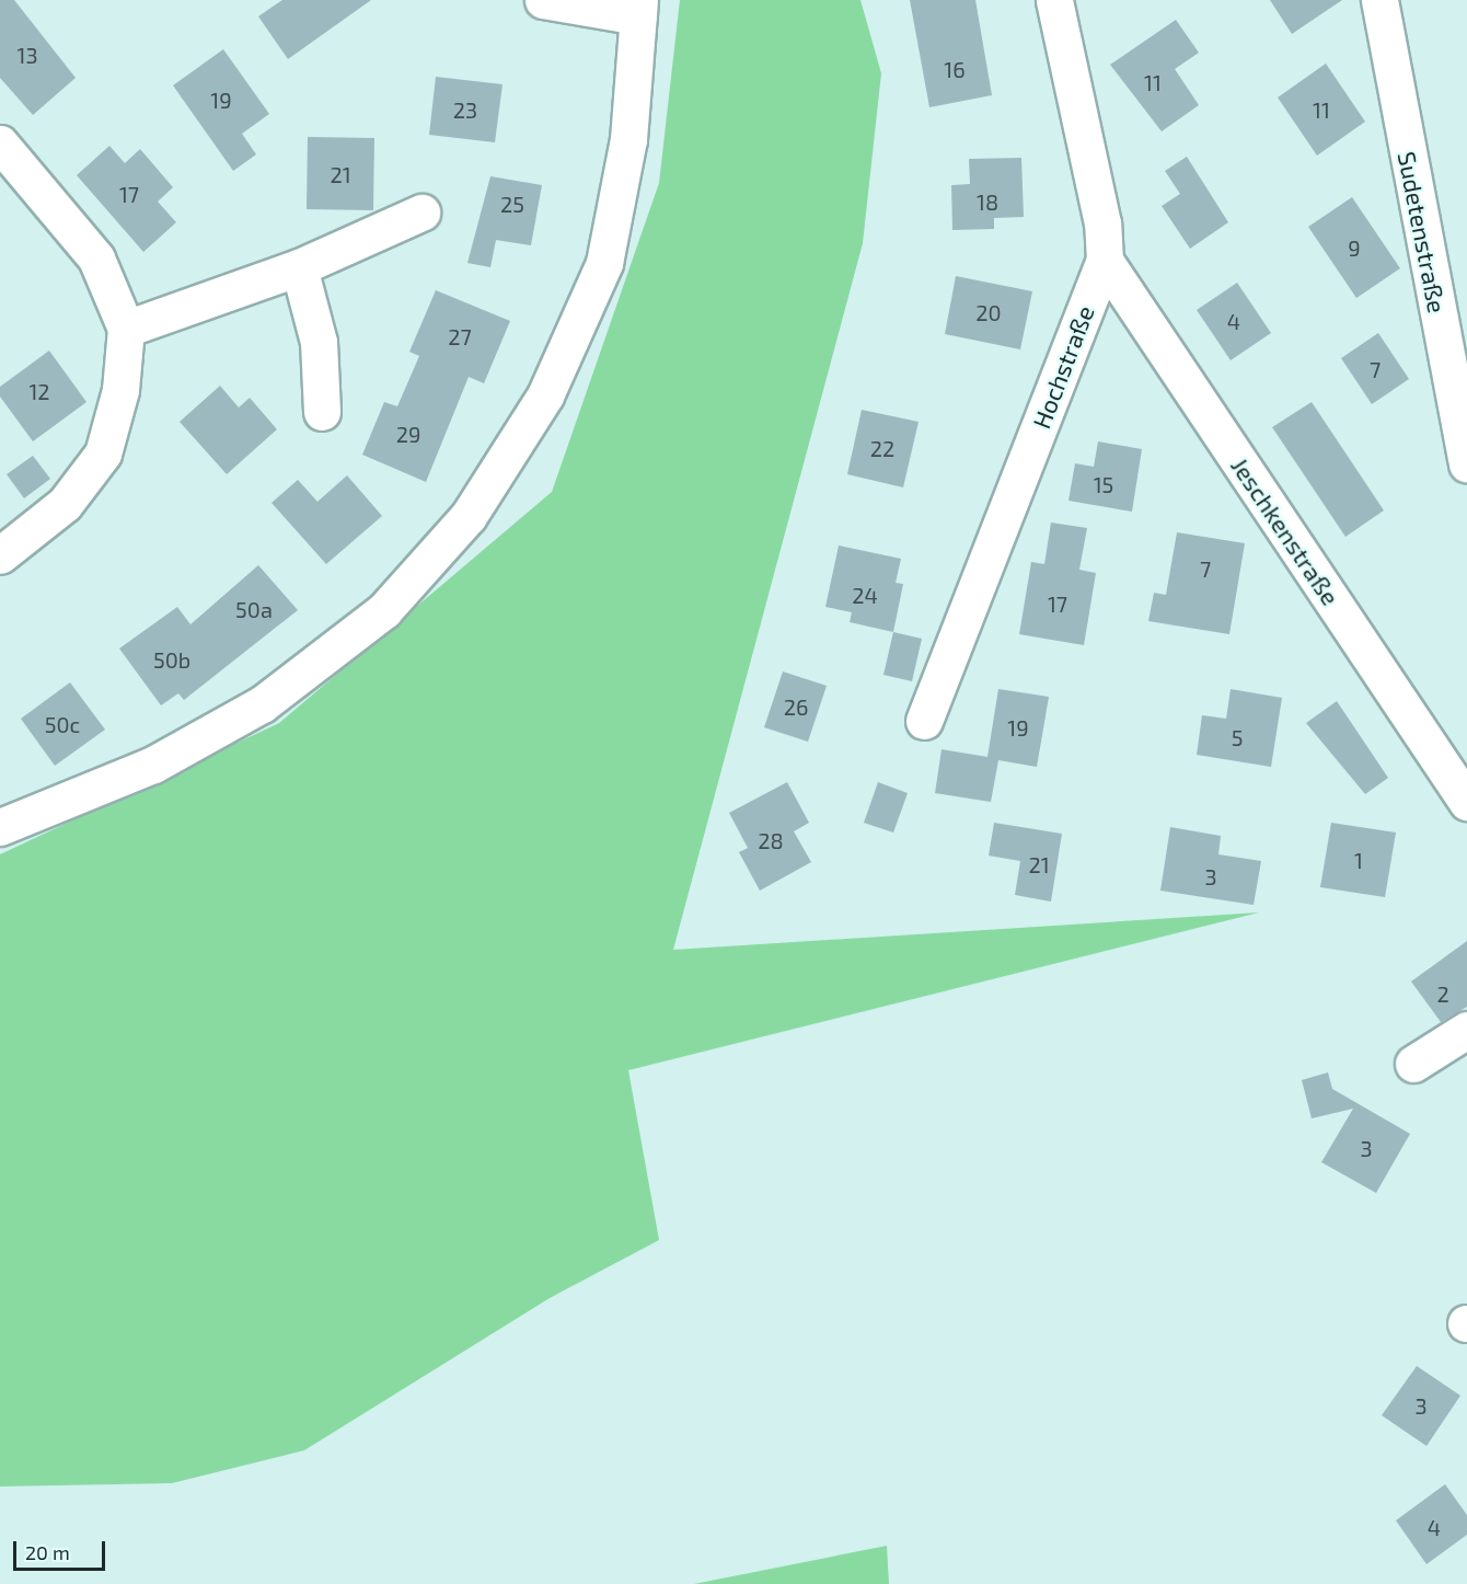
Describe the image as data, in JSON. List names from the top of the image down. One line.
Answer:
{"streets":{"street":["Sudetenstraße","Hochstraße","Jeschkenstraße"]},"crossings":[["Hochstraße","Jeschkenstraße"]],"house_numbers":["13","16","11","19","23","11","21","17","18","25","9","20","4","27","7","12","29","22","15","7","24","17","50a","50b","26","50c","19","5","28","1","21","3","2","3","3","4"],"scale_bar":"20 m"}
